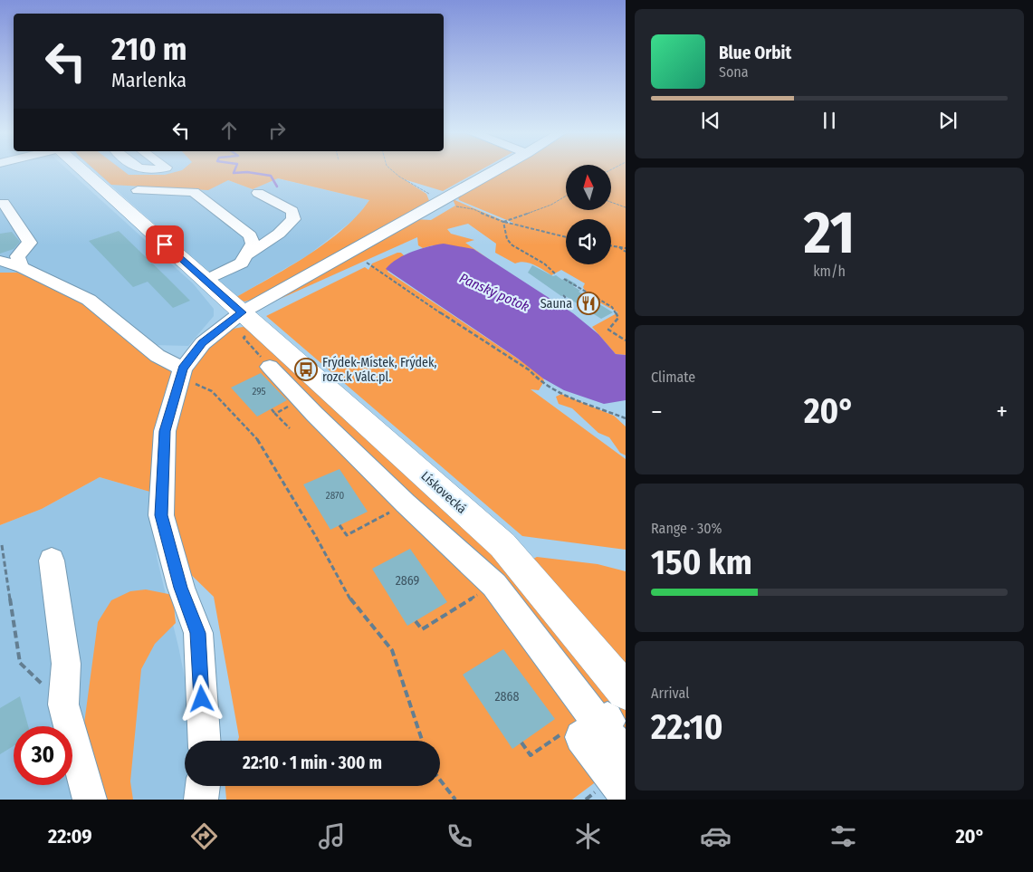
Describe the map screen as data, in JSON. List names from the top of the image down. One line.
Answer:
{"streets":{"main road":["Lískovecká"]},"water":["Panský potok"],"places":{"restaurant":["Sauna"],"bus stop":["Frýdek-Místek, Frýdek, rozc.k Válc.pl."]},"house_numbers":["295","2870","2869","2868"],"north":"top","page":{"turn":["210 m","Marlenka"],"song":["Blue Orbit","Sona"],"tile":[["21","km/h"],"Climate",["Range · 30%","150 km"],["Arrival","22:10"]],"heat":["−","20°","+"],"limit":"30","trip":"22:10 · 1 min · 300 m","tabs":["22:09","20°"]}}
